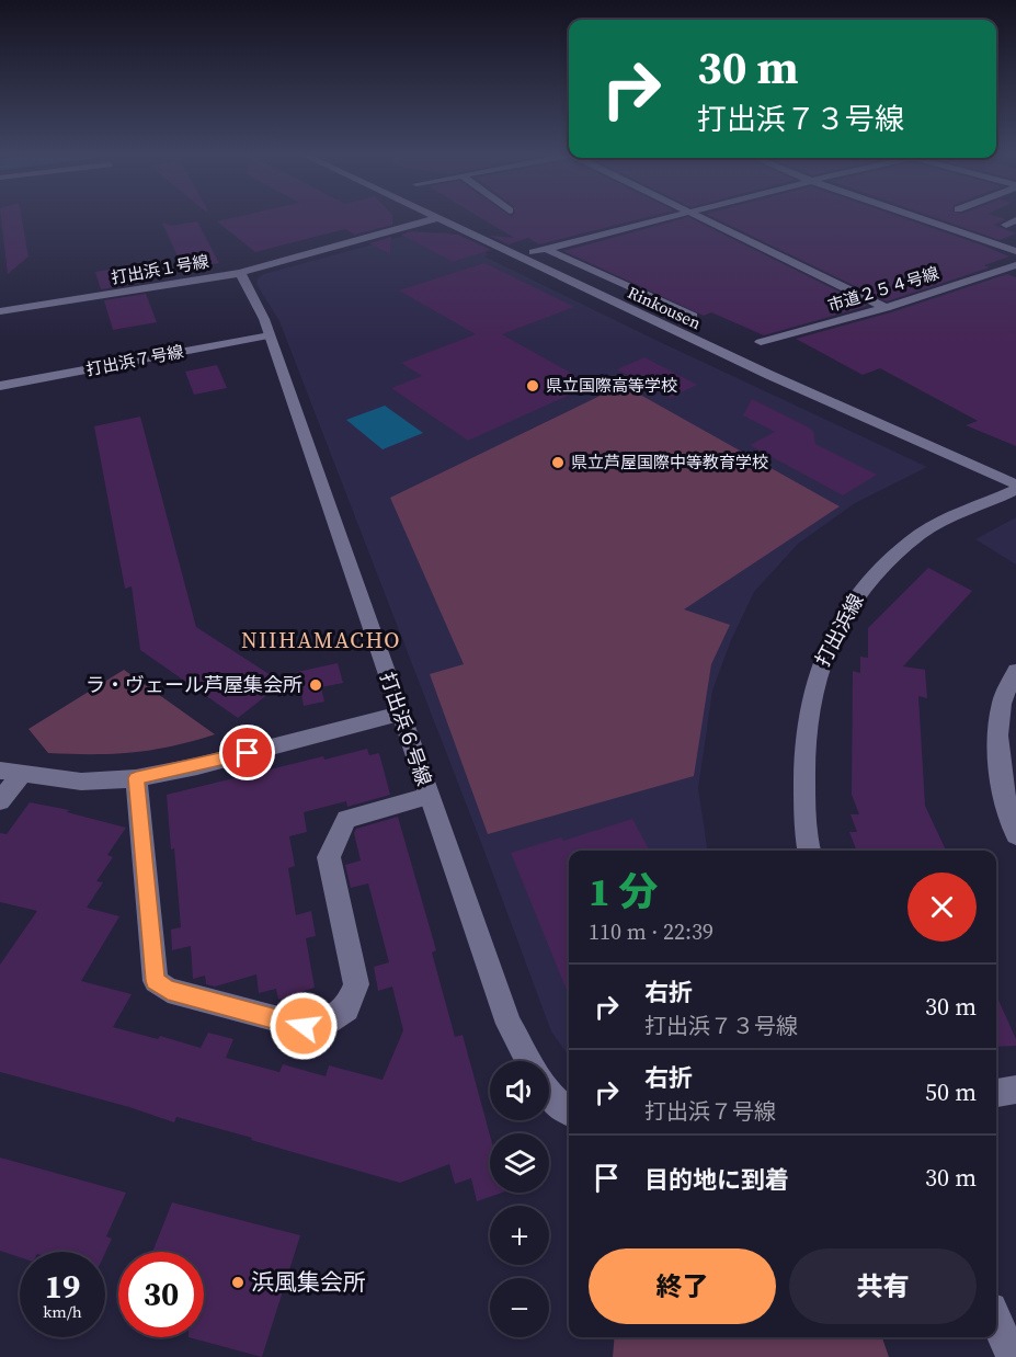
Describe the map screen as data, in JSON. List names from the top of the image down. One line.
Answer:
{"streets":{"street":["打出浜１号線","市道２５４号線","Rinkousen","打出浜７号線","打出浜線","打出浜６号線"]},"crossings":[["打出浜１号線","Rinkousen"],["打出浜１号線","打出浜６号線"],["打出浜７号線","打出浜６号線"]],"districts":["NIIHAMACHO"],"places":["県立国際高等学校","県立芦屋国際中等教育学校","ラ・ヴェール芦屋集会所","浜風集会所"],"page":{"turn":["30 m","打出浜７３号線"],"heading":["1 分","110 m · 22:39"],"list":[{"name":"右折","note":"打出浜７３号線","value":"30 m"},{"name":"右折","note":"打出浜７号線","value":"50 m"},{"name":"目的地に到着","value":"30 m"}],"map_buttons":["+","−"],"buttons":["終了","共有"],"speed":"19 km/h","limit":"30"}}
